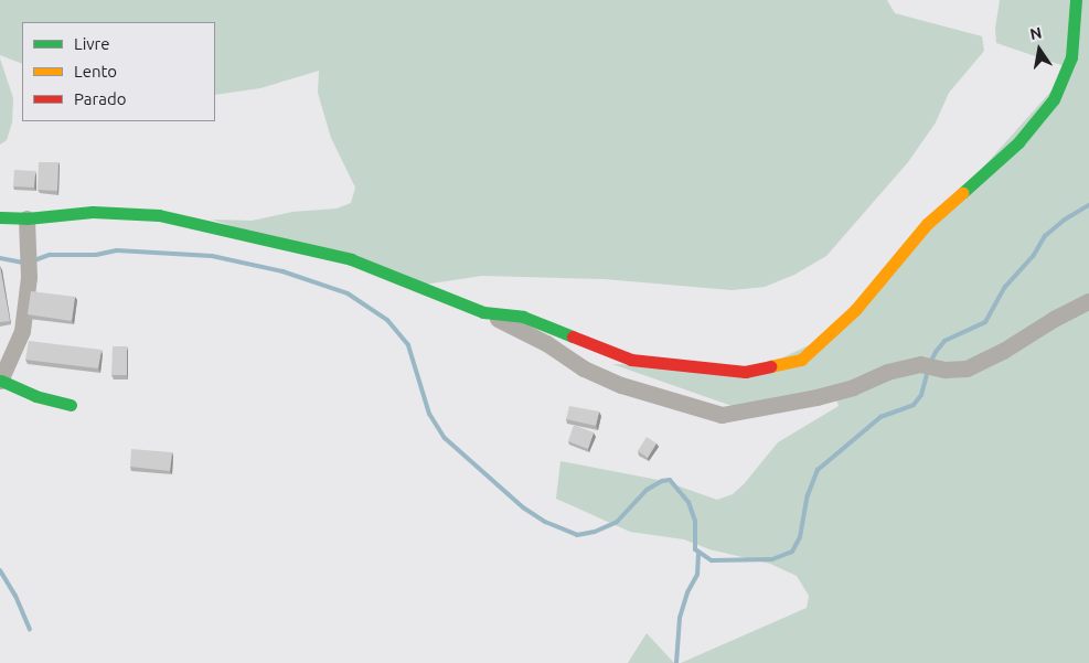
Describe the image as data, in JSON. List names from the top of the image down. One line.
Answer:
{"legend":["Livre","Lento","Parado"],"north":"top"}
